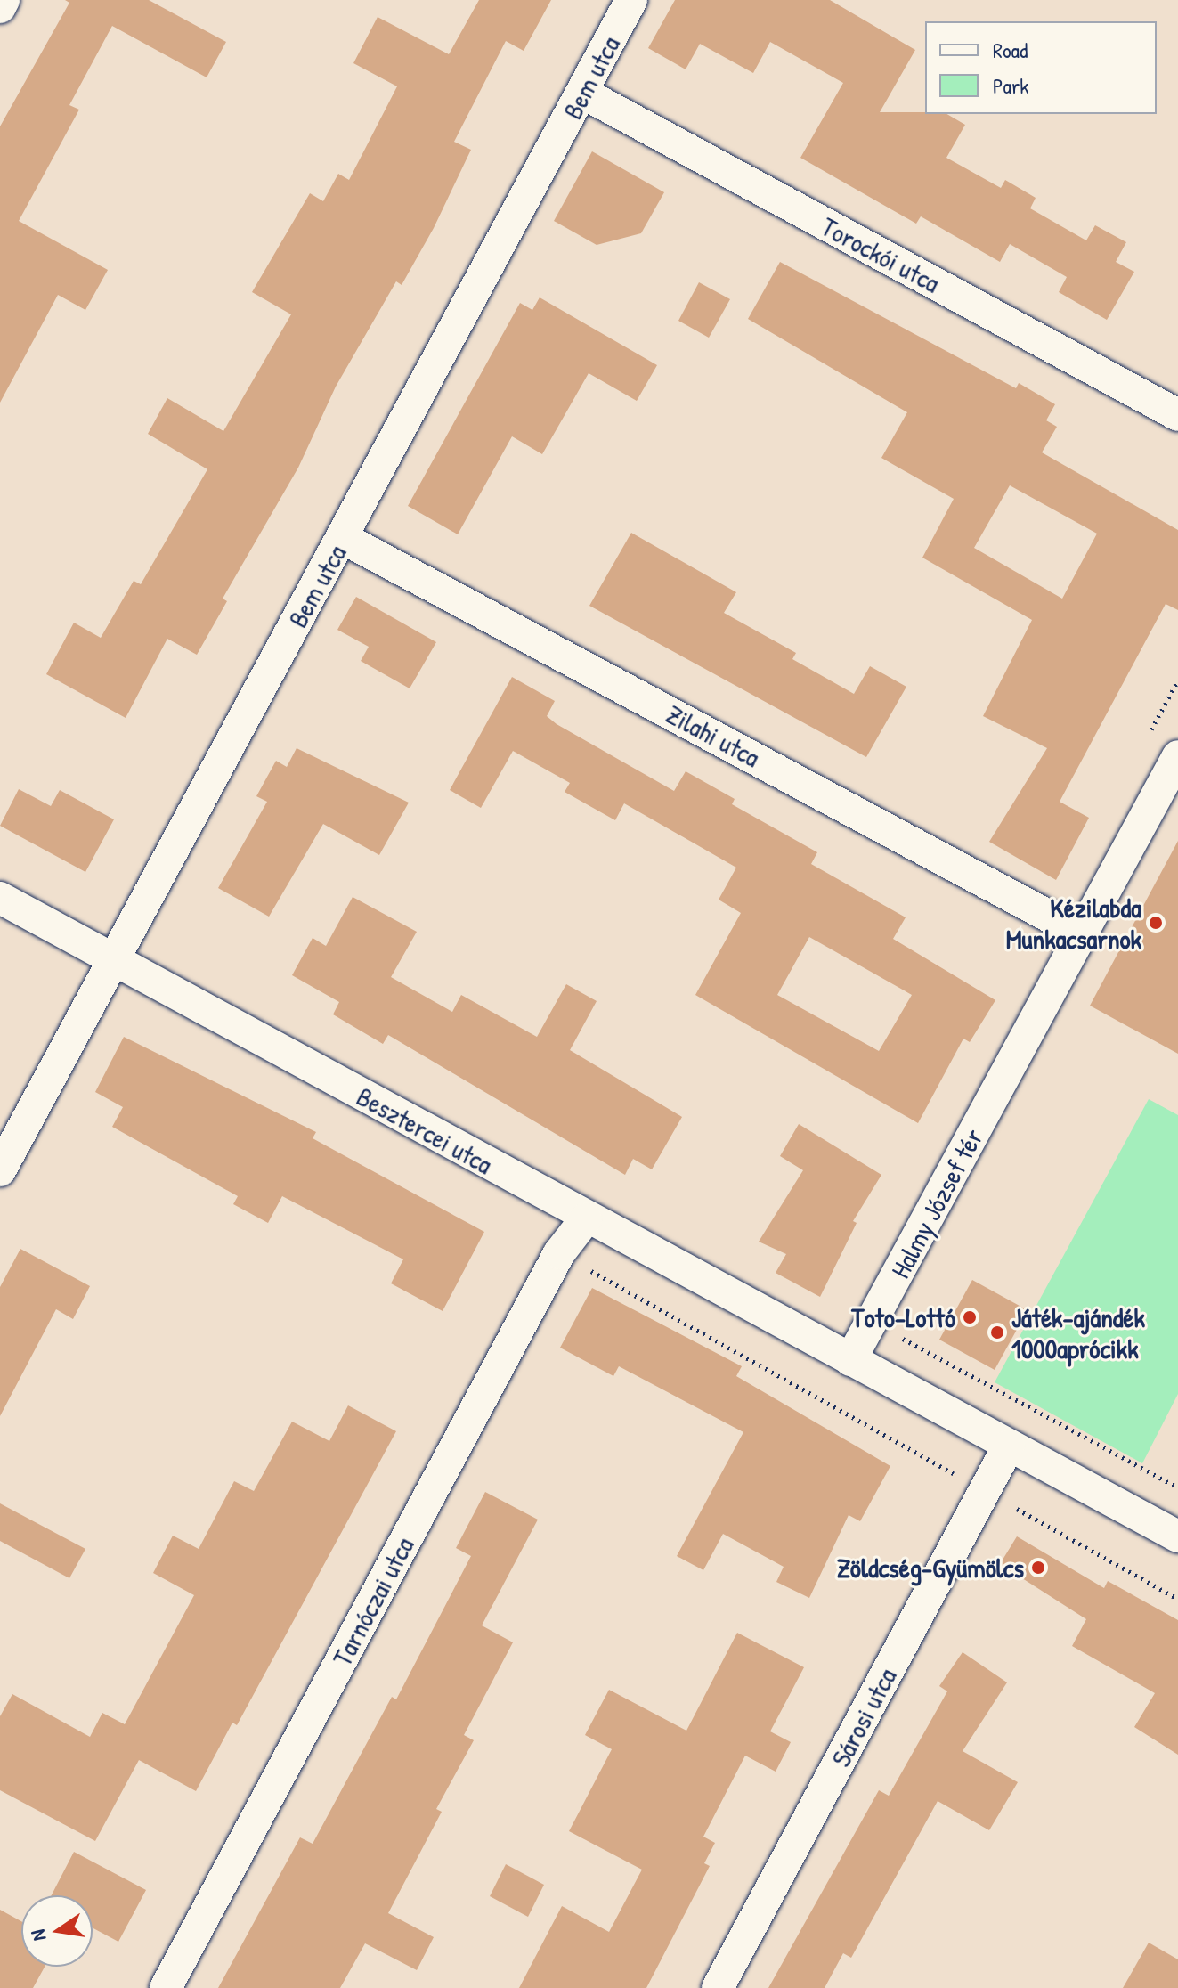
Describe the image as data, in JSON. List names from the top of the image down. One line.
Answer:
{"streets":{"street":["Bem utca","Torockói utca","Zilahi utca","Besztercei utca","Halmy József tér","Tarnóczai utca","Sárosi utca"]},"crossings":[["Bem utca","Torockói utca"],["Bem utca","Zilahi utca"],["Bem utca","Besztercei utca"],["Zilahi utca","Halmy József tér"],["Besztercei utca","Halmy József tér"],["Besztercei utca","Tarnóczai utca"]],"places":["Kézilabda Munkacsarnok","Toto-Lottó","Játék-ajándék 1000aprócikk","Zöldcség-Gyümölcs"],"legend":["Road","Park"],"north":"left"}
